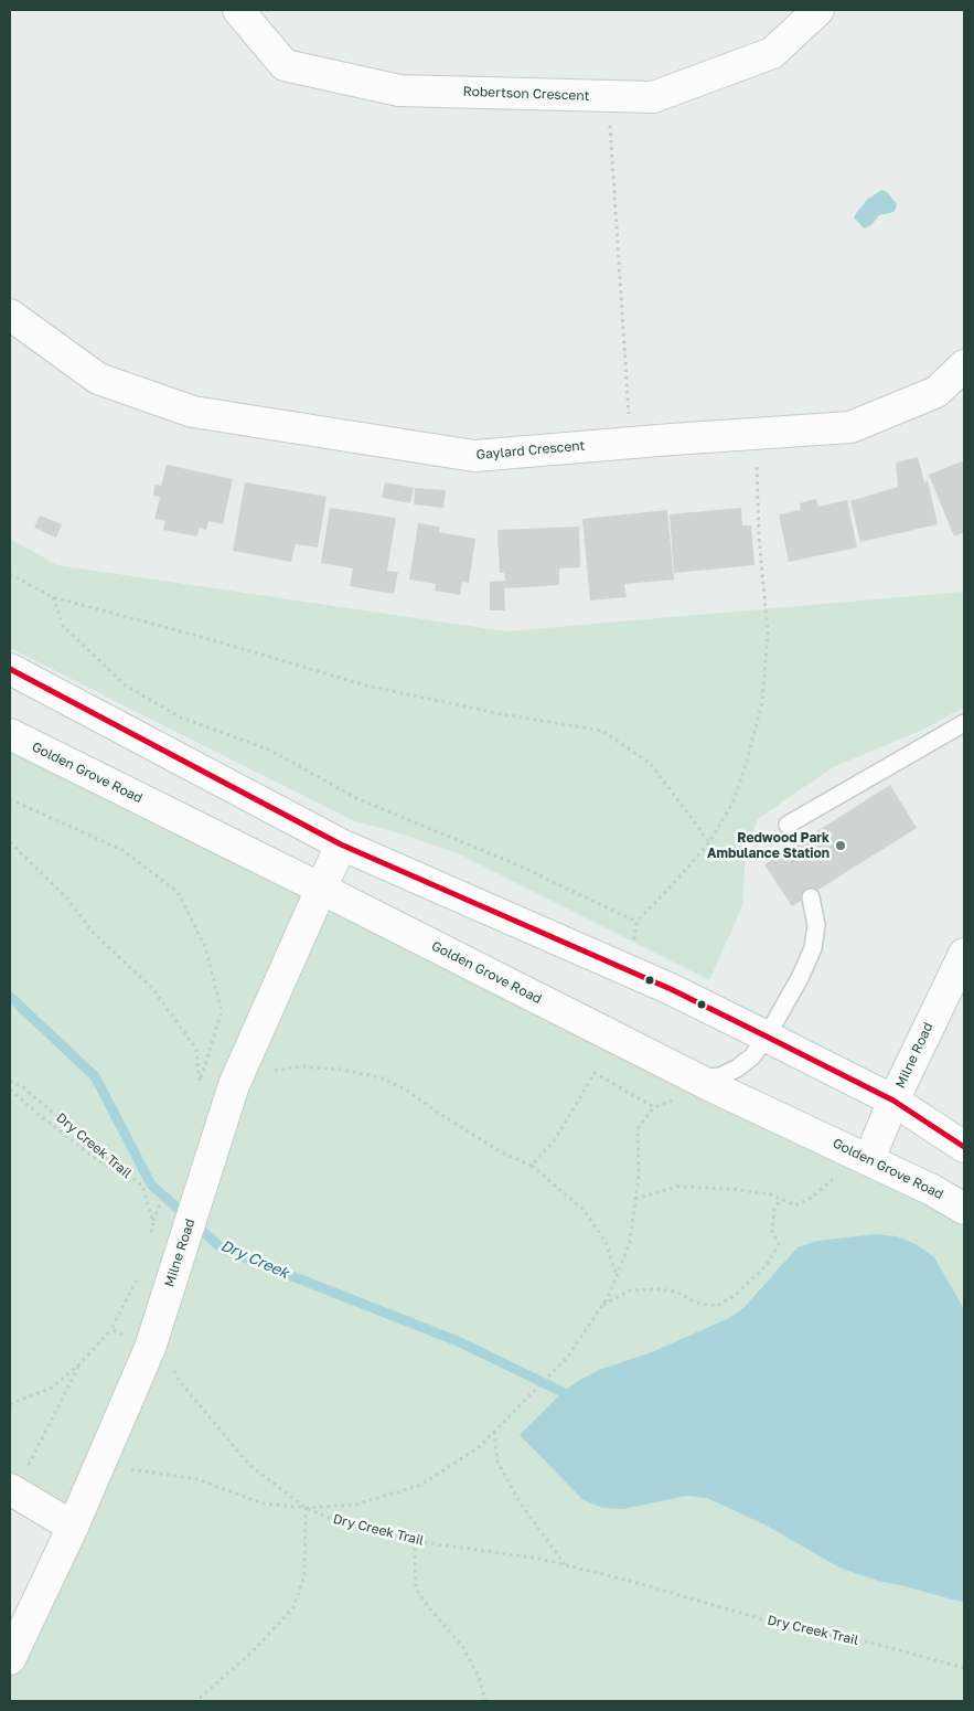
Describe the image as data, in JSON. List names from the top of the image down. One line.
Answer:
{"streets":{"main road":["Robertson Crescent","Gaylard Crescent","Golden Grove Road","Milne Road"],"path":["Dry Creek Trail"]},"crossings":[["Golden Grove Road","Milne Road"],["Milne Road","Dry Creek Trail"]],"water":["Dry Creek"],"places":["Redwood Park Ambulance Station"]}
